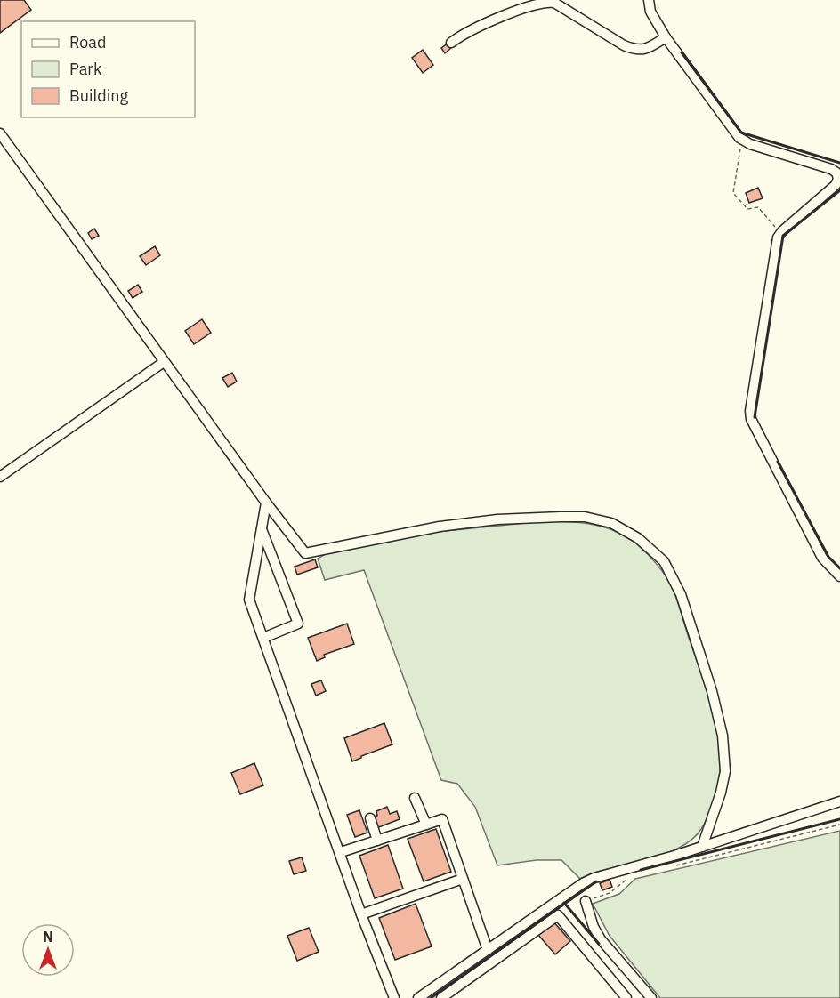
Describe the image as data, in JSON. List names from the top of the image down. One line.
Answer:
{"legend":["Road","Park","Building"],"north":"top"}
